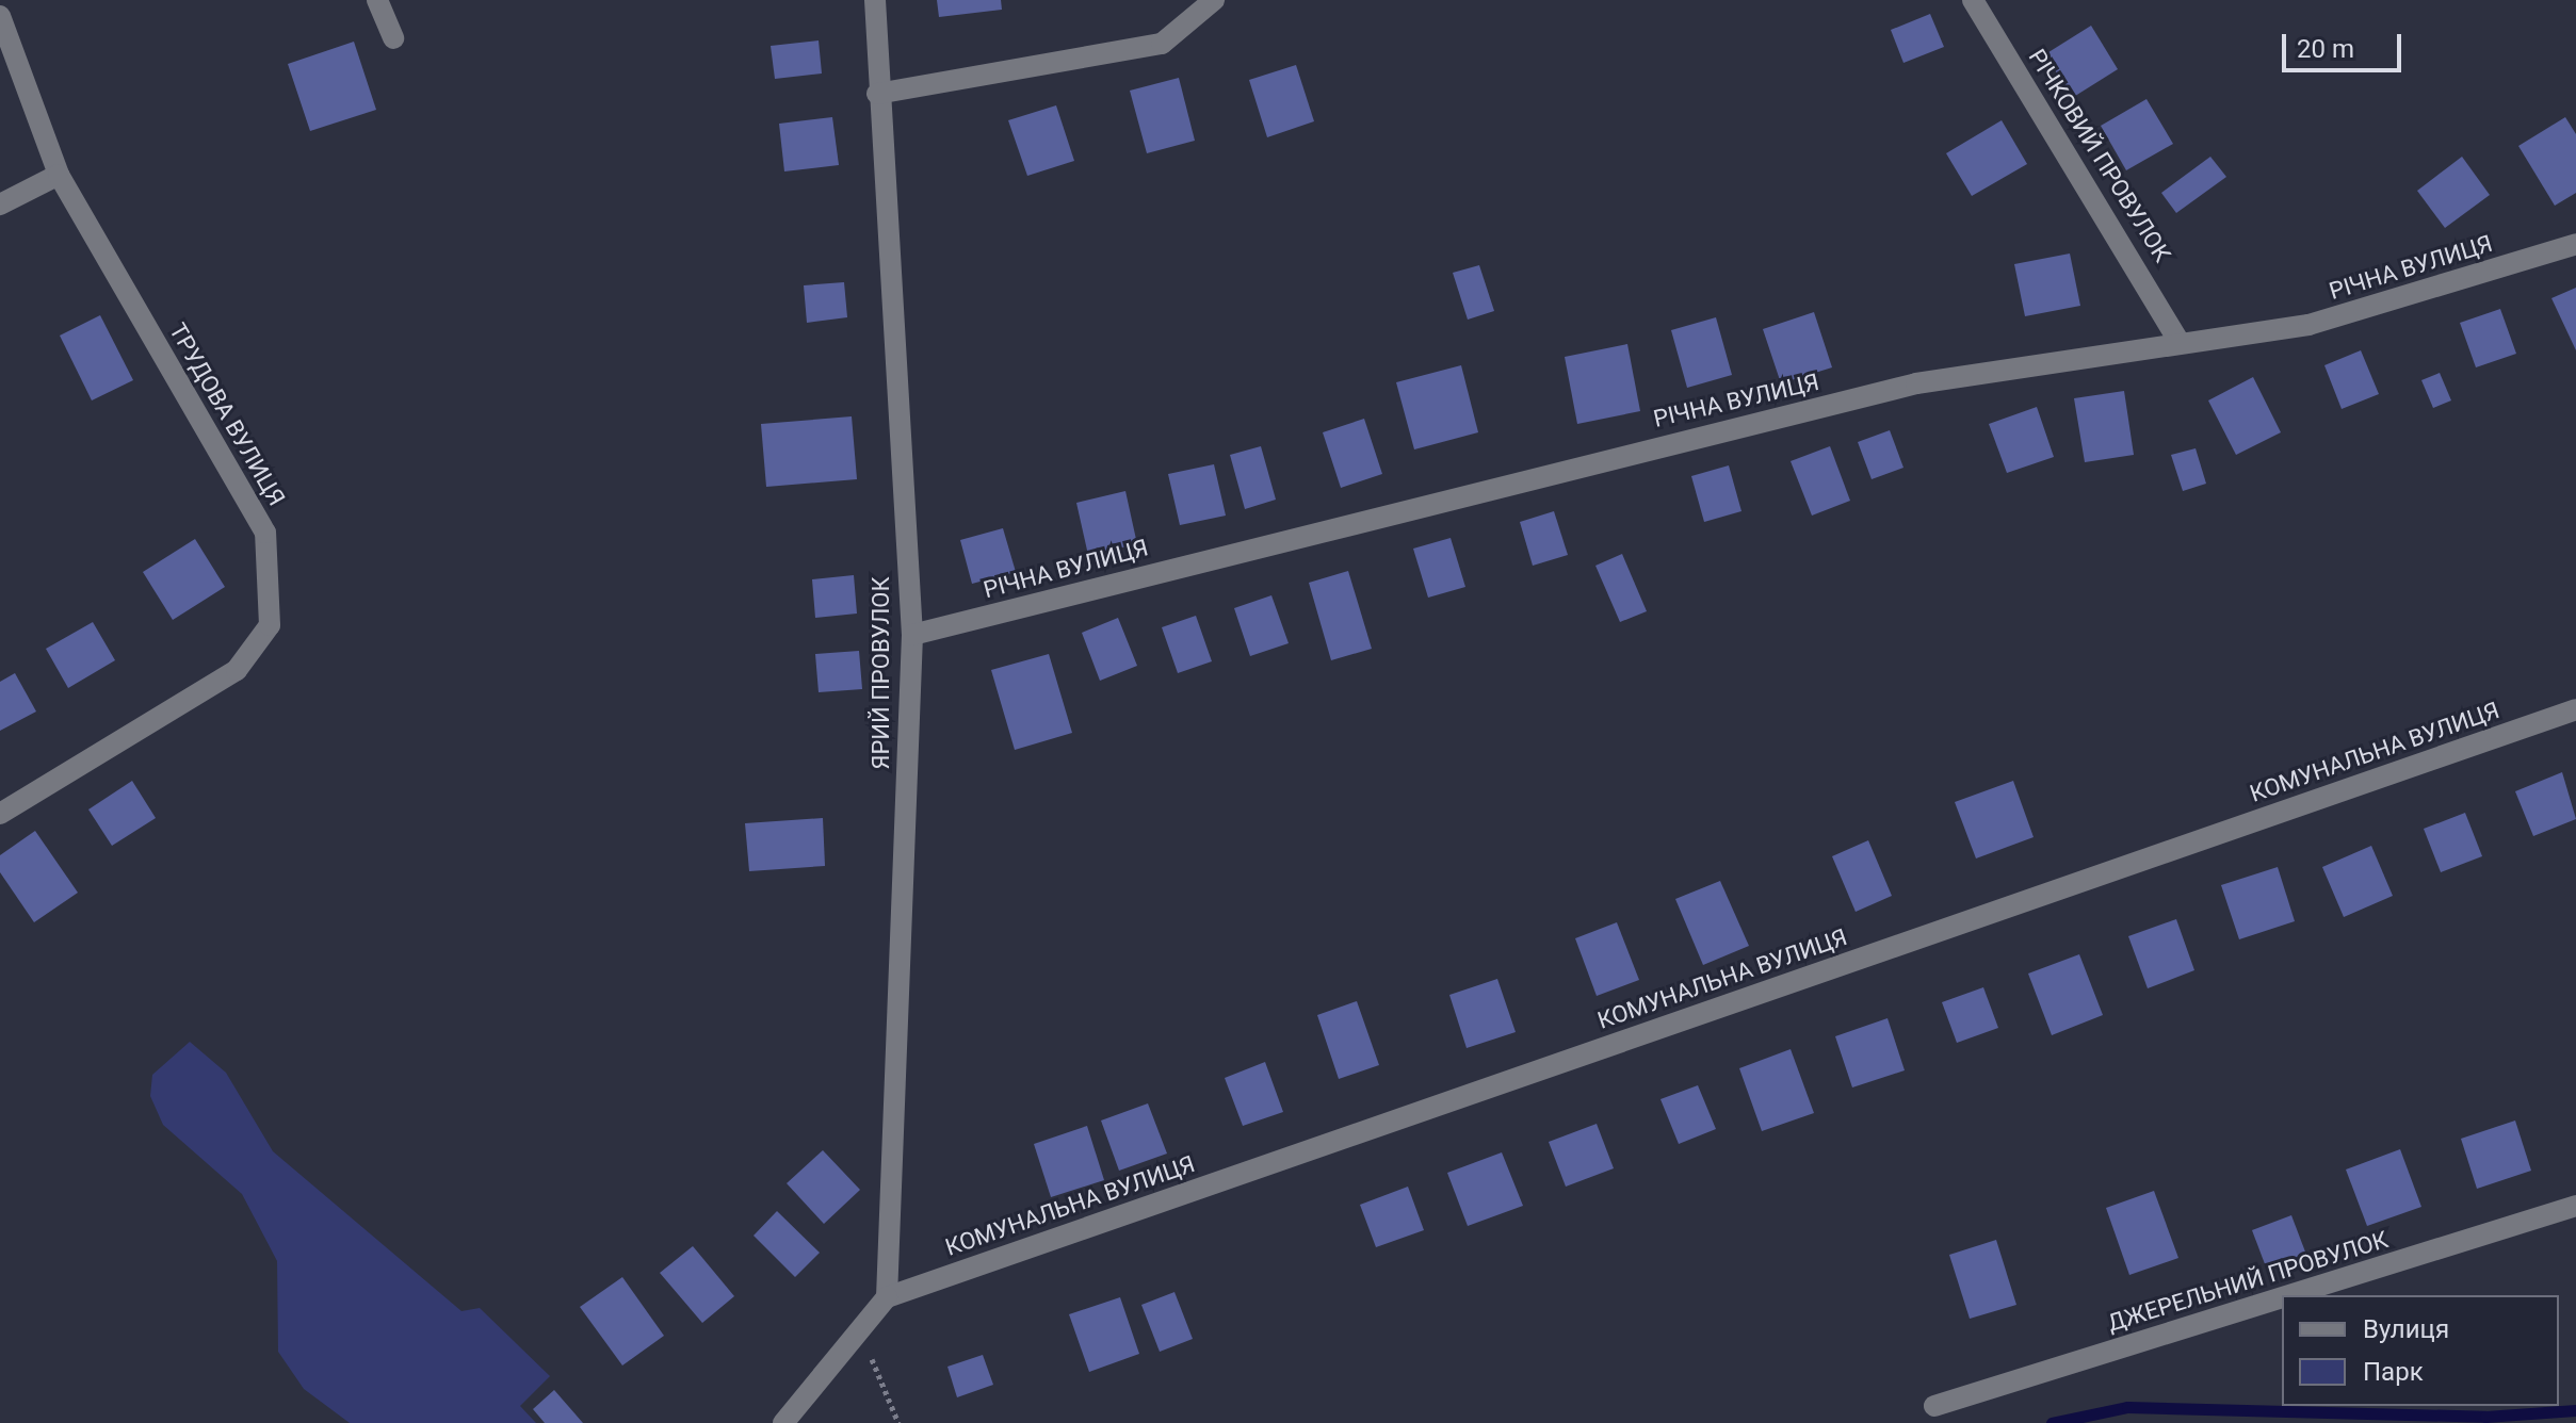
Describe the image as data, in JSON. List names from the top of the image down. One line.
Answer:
{"streets":{"street":["РІЧКОВИЙ ПРОВУЛОК","РІЧНА ВУЛИЦЯ","ТРУДОВА ВУЛИЦЯ","ЯРИЙ ПРОВУЛОК","КОМУНАЛЬНА ВУЛИЦЯ","ДЖЕРЕЛЬНИЙ ПРОВУЛОК"]},"crossings":[["РІЧКОВИЙ ПРОВУЛОК","РІЧНА ВУЛИЦЯ"],["РІЧНА ВУЛИЦЯ","ЯРИЙ ПРОВУЛОК"],["ЯРИЙ ПРОВУЛОК","КОМУНАЛЬНА ВУЛИЦЯ"]],"legend":["Вулиця","Парк"],"scale_bar":"20 m"}
